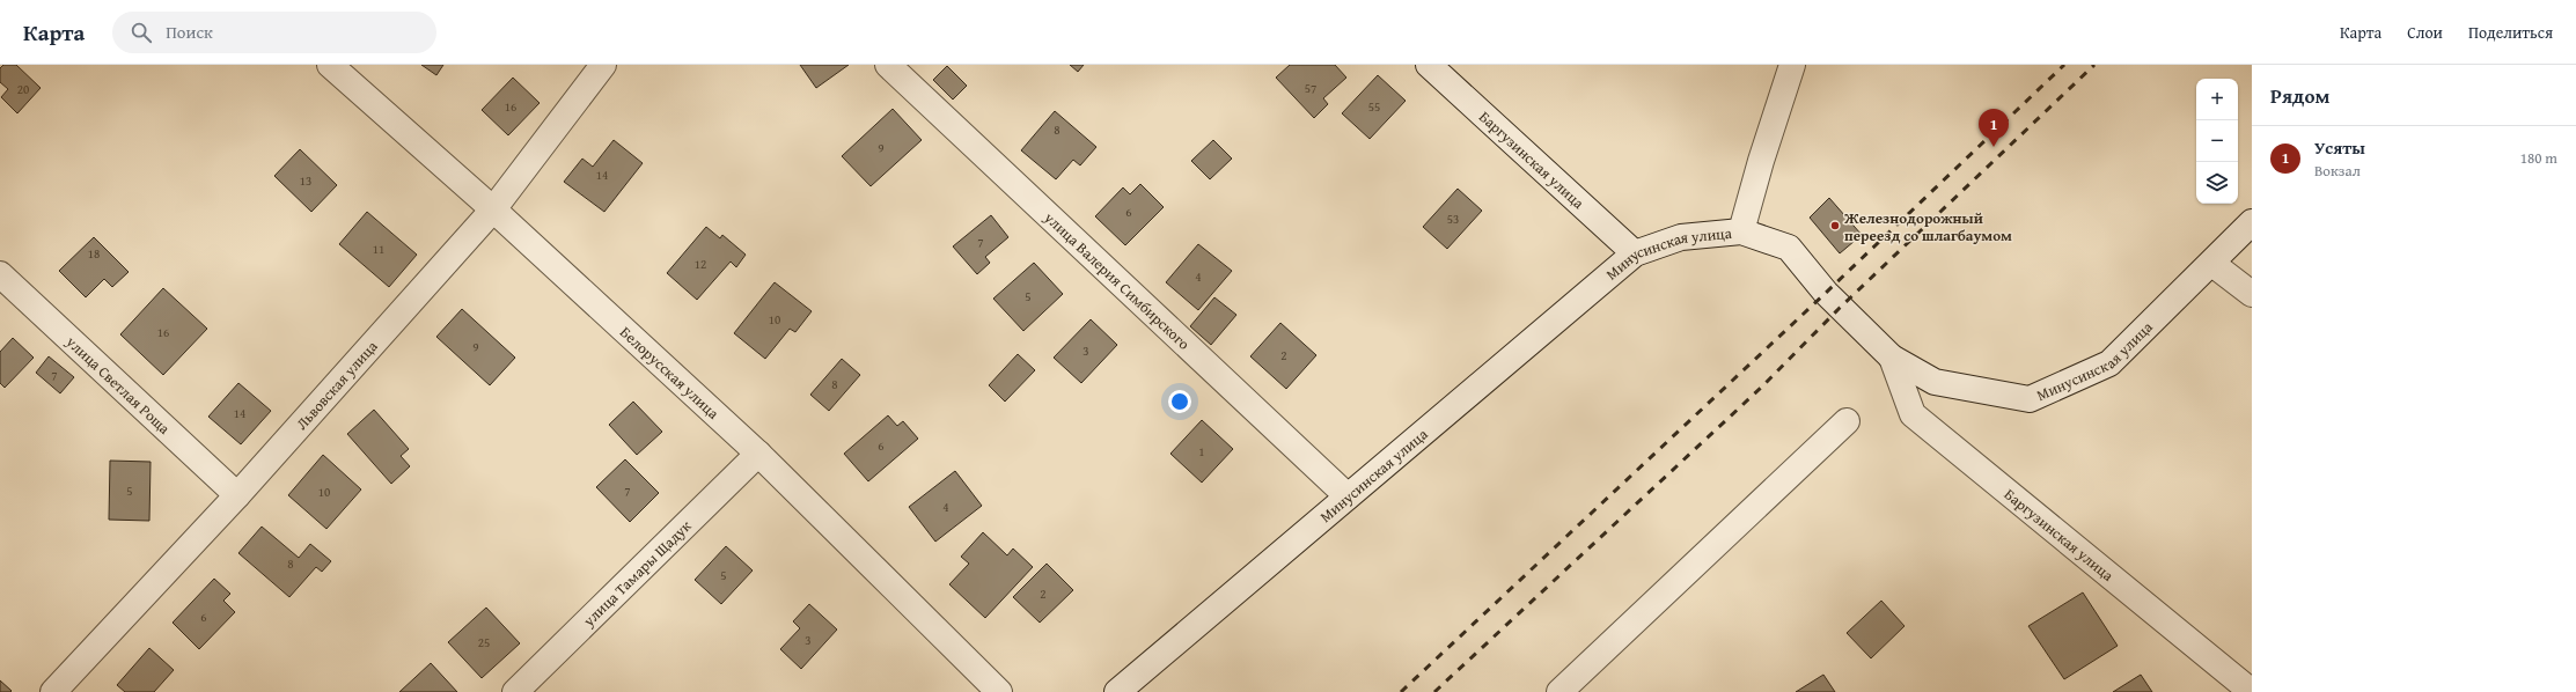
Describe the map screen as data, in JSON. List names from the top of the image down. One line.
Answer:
{"streets":{"street":["Баргузинская улица","Минусинская улица","улица Валерия Симбирского","Белорусская улица","улица Светлая Роща","Львовская улица","улица Тамары Щадук"]},"crossings":[["Баргузинская улица","Минусинская улица"],["Минусинская улица","улица Валерия Симбирского"],["Белорусская улица","Львовская улица"],["Белорусская улица","улица Тамары Щадук"],["улица Светлая Роща","Львовская улица"]],"places":["Железнодорожный переезд со шлагбаумом"],"house_numbers":["57","20","16","55","8","9","14","13","6","53","7","11","18","12","4","5","10","16","9","3","2","7","8","14","6","1","5","7","10","4","8","5","2","6","3","25"],"page":{"header":"Карта","search":"Поиск","nav":["Карта","Слои","Поделиться"],"heading":"Рядом","map_buttons":["+","−"],"pins":"1","list":[{"mark":"1","name":"Усяты","note":"Вокзал","value":"180 m"}]}}
